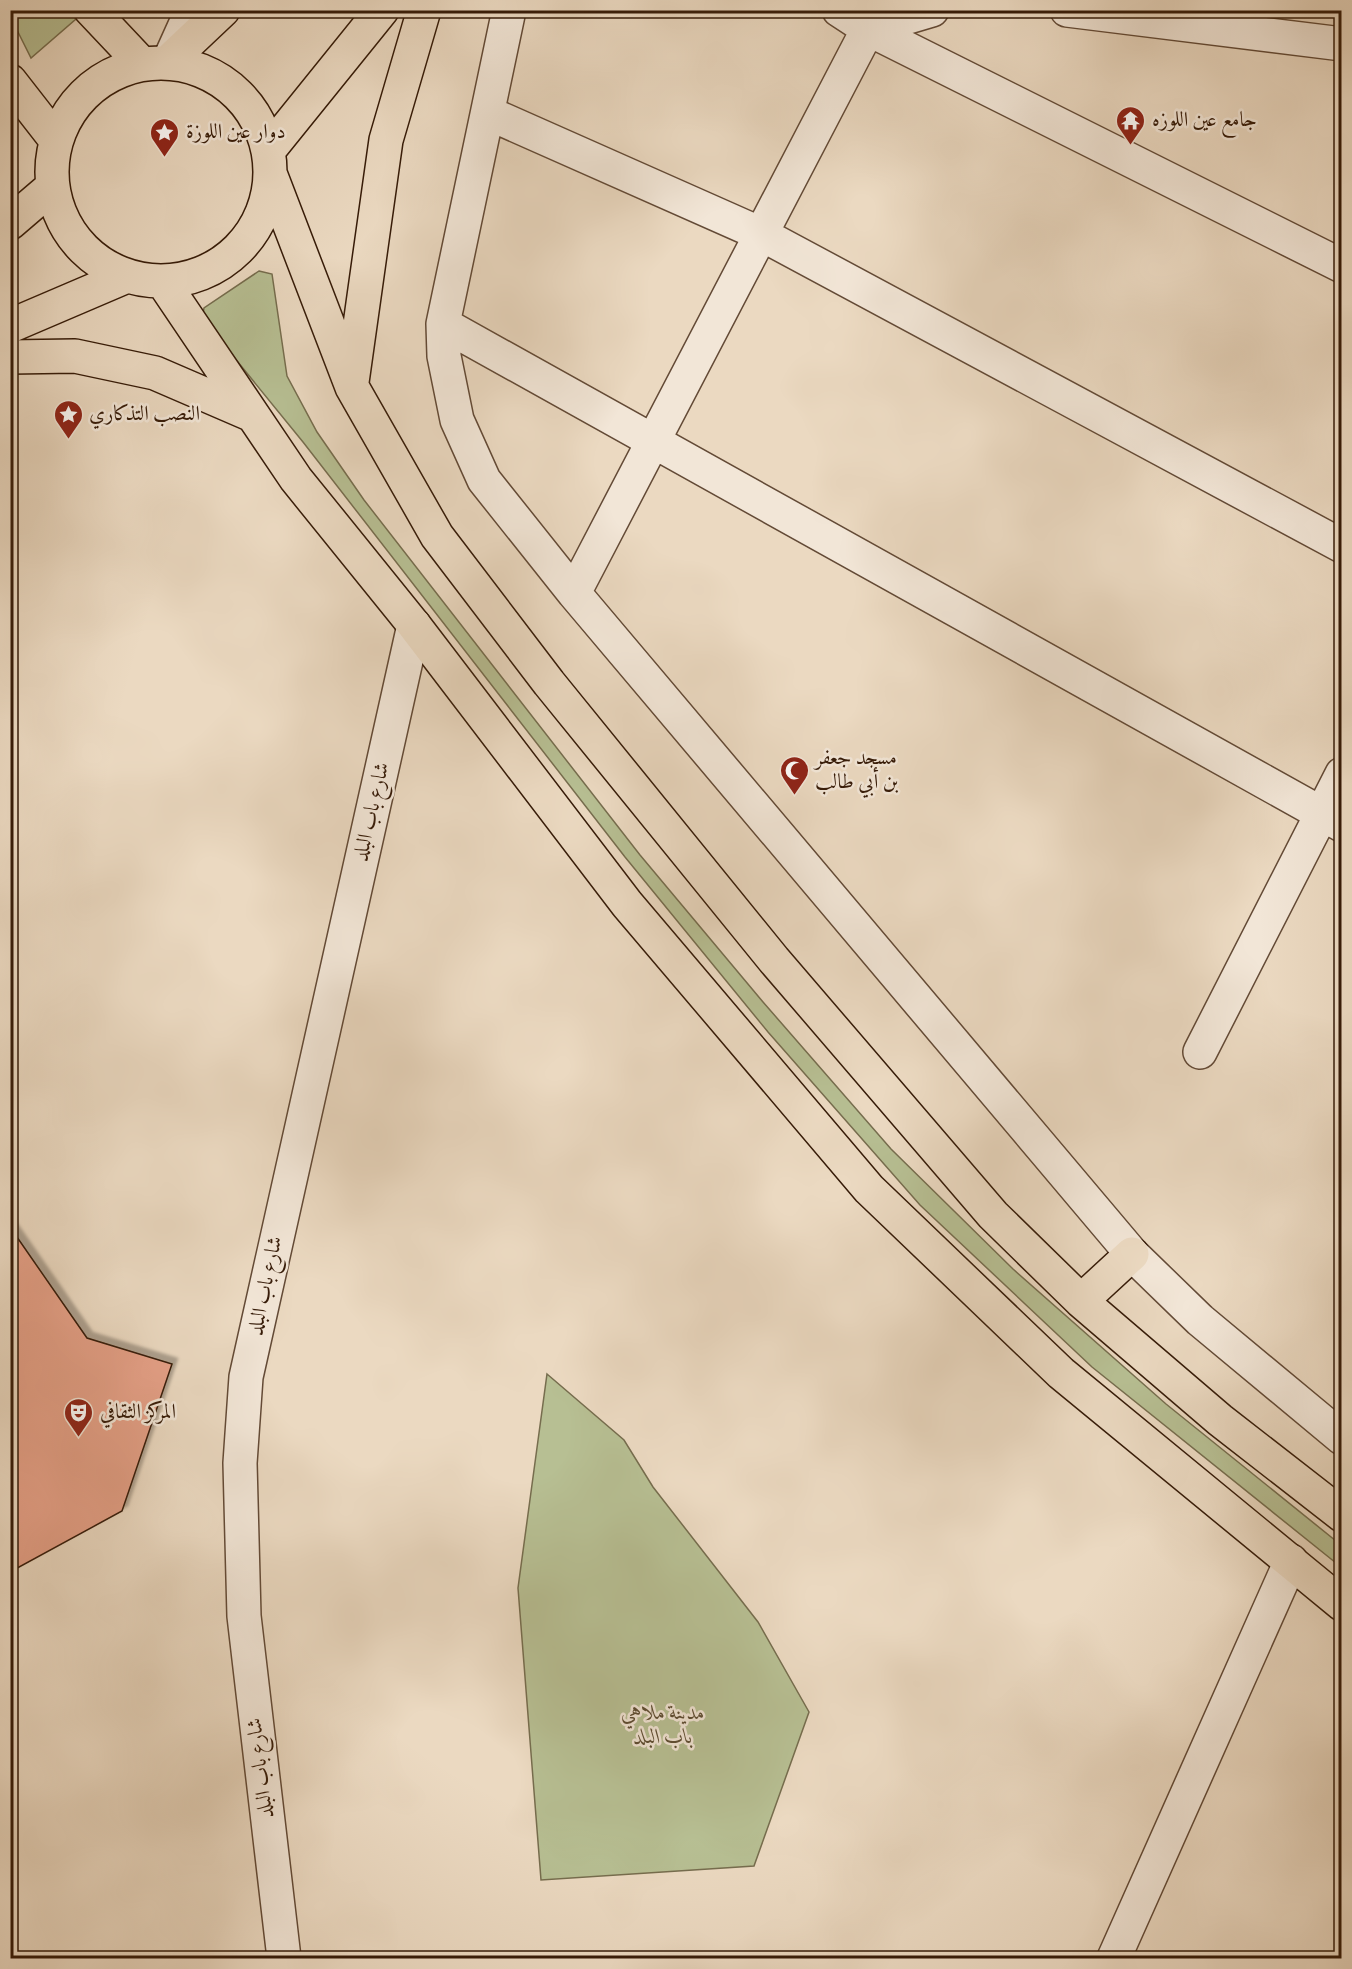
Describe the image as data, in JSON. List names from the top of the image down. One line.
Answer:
{"streets":{"street":["شارع باب البلد"]},"parks":["مدينة ملاهي باب البلد"],"places":{"temple":["جامع عين اللوزه"],"place":["دوار عين اللوزة","النصب التذكاري"],"mosque":["مسجد جعفر بن أبي طالب"],"theatre":["المركز الثقافي"]}}
